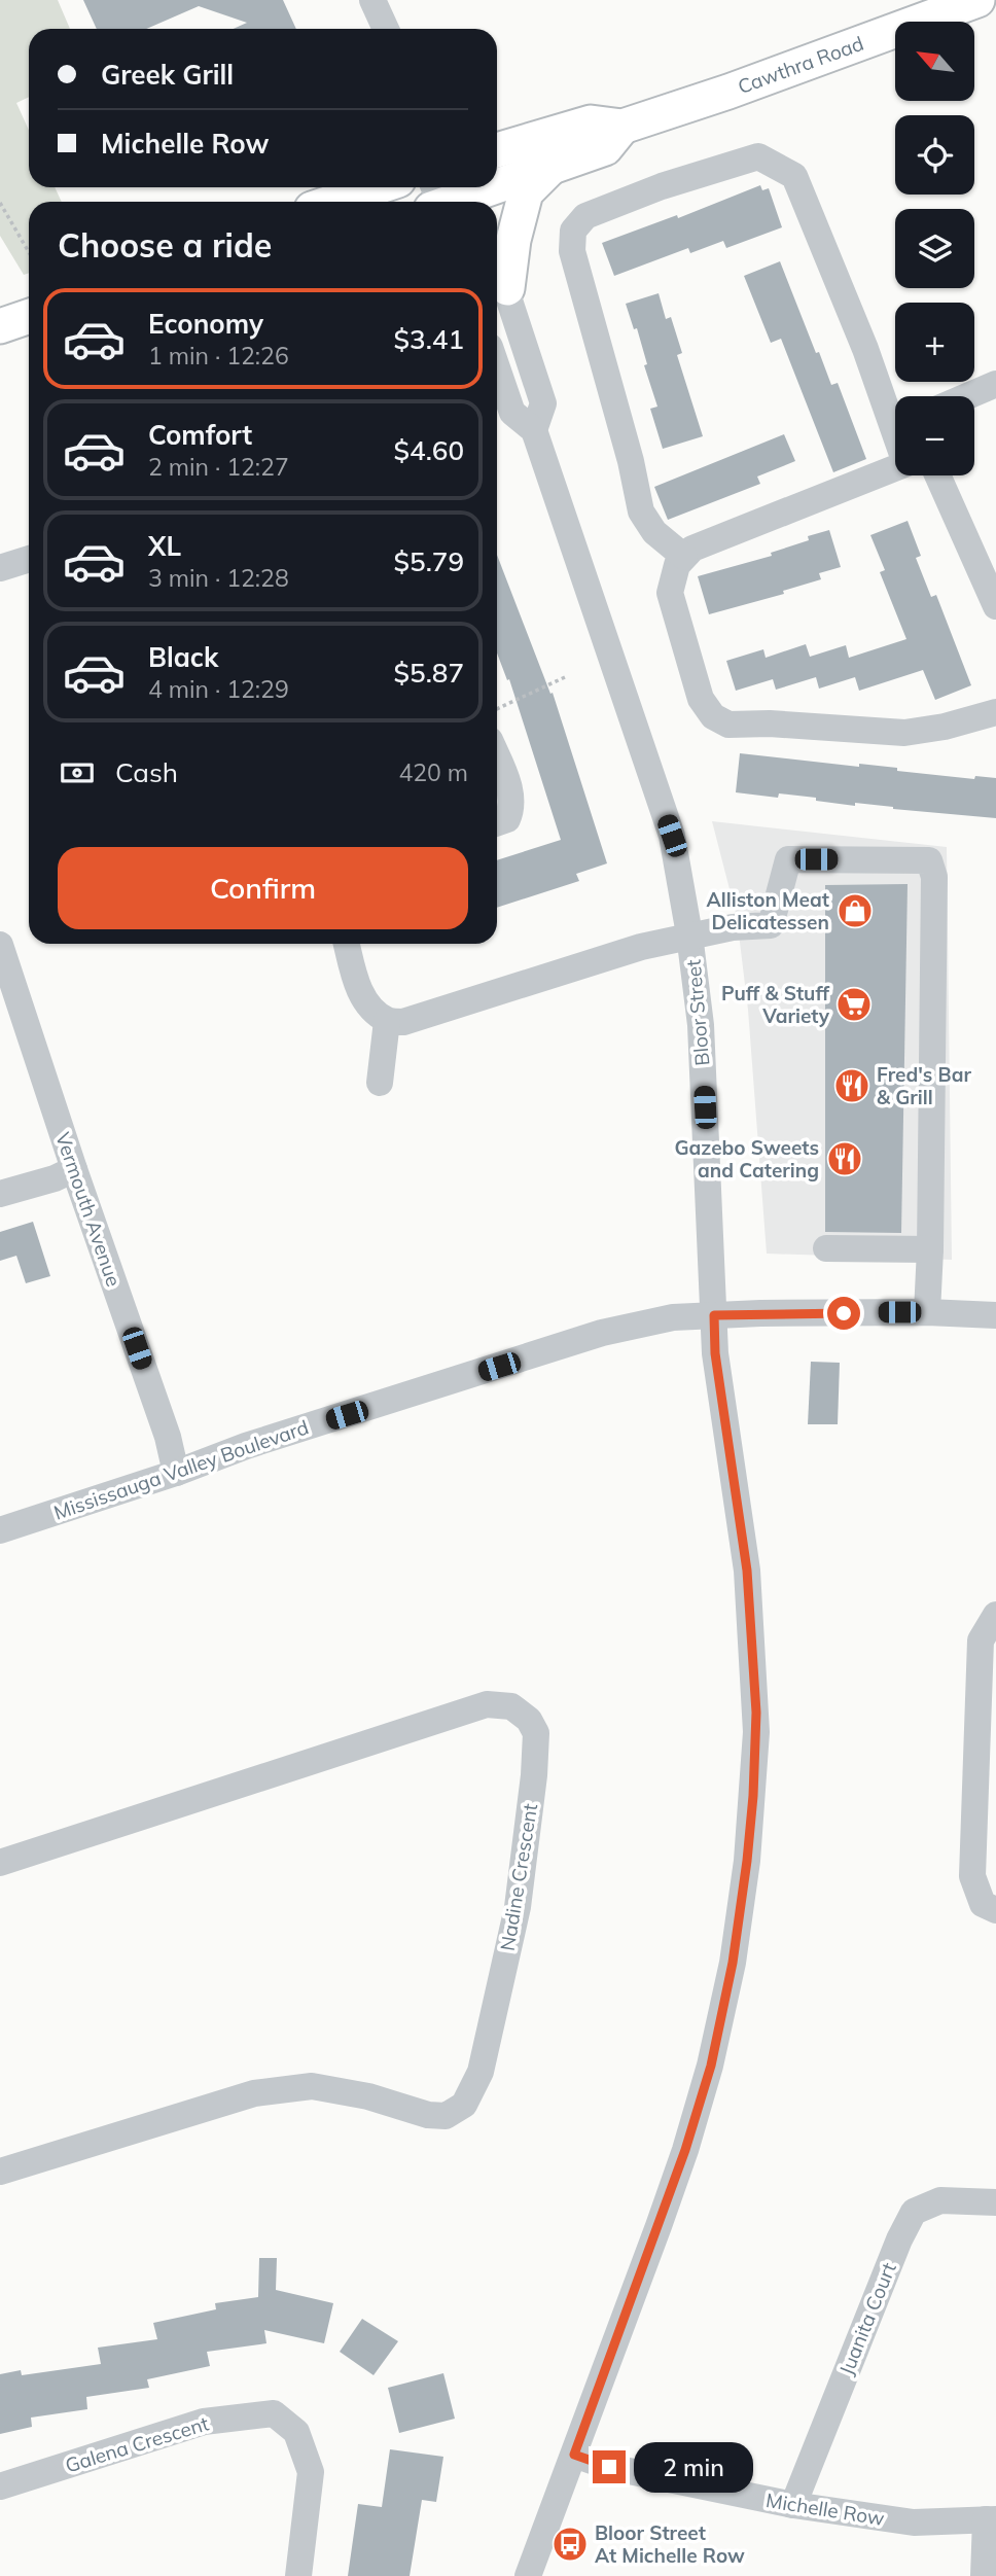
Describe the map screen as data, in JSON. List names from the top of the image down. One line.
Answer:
{"streets":{"main road":["Cawthra Road"],"street":["Bloor Street","Vermouth Avenue","Mississauga Valley Boulevard","Nadine Crescent","Juanita Court","Galena Crescent","Michelle Row"]},"crossings":[["Bloor Street","Mississauga Valley Boulevard"],["Bloor Street","Michelle Row"],["Vermouth Avenue","Mississauga Valley Boulevard"],["Juanita Court","Michelle Row"]],"places":{"shop":["Alliston Meat Delicatessen"],"supermarket":["Puff & Stuff Variety"],"restaurant":["Fred's Bar & Grill","Gazebo Sweets and Catering"],"bus stop":["Bloor Street At Michelle Row"]},"north":"top left","page":{"map_buttons":["+","−"],"banner":["Greek Grill","Michelle Row"],"heading":"Choose a ride","list":[{"name":"Economy","note":"1 min · 12:26","value":"$3.41"},{"name":"Comfort","note":"2 min · 12:27","value":"$4.60"},{"name":"XL","note":"3 min · 12:28","value":"$5.79"},{"name":"Black","note":"4 min · 12:29","value":"$5.87"}],"pay":["Cash","420 m"],"buttons":"Confirm","bubble":"2 min"}}
